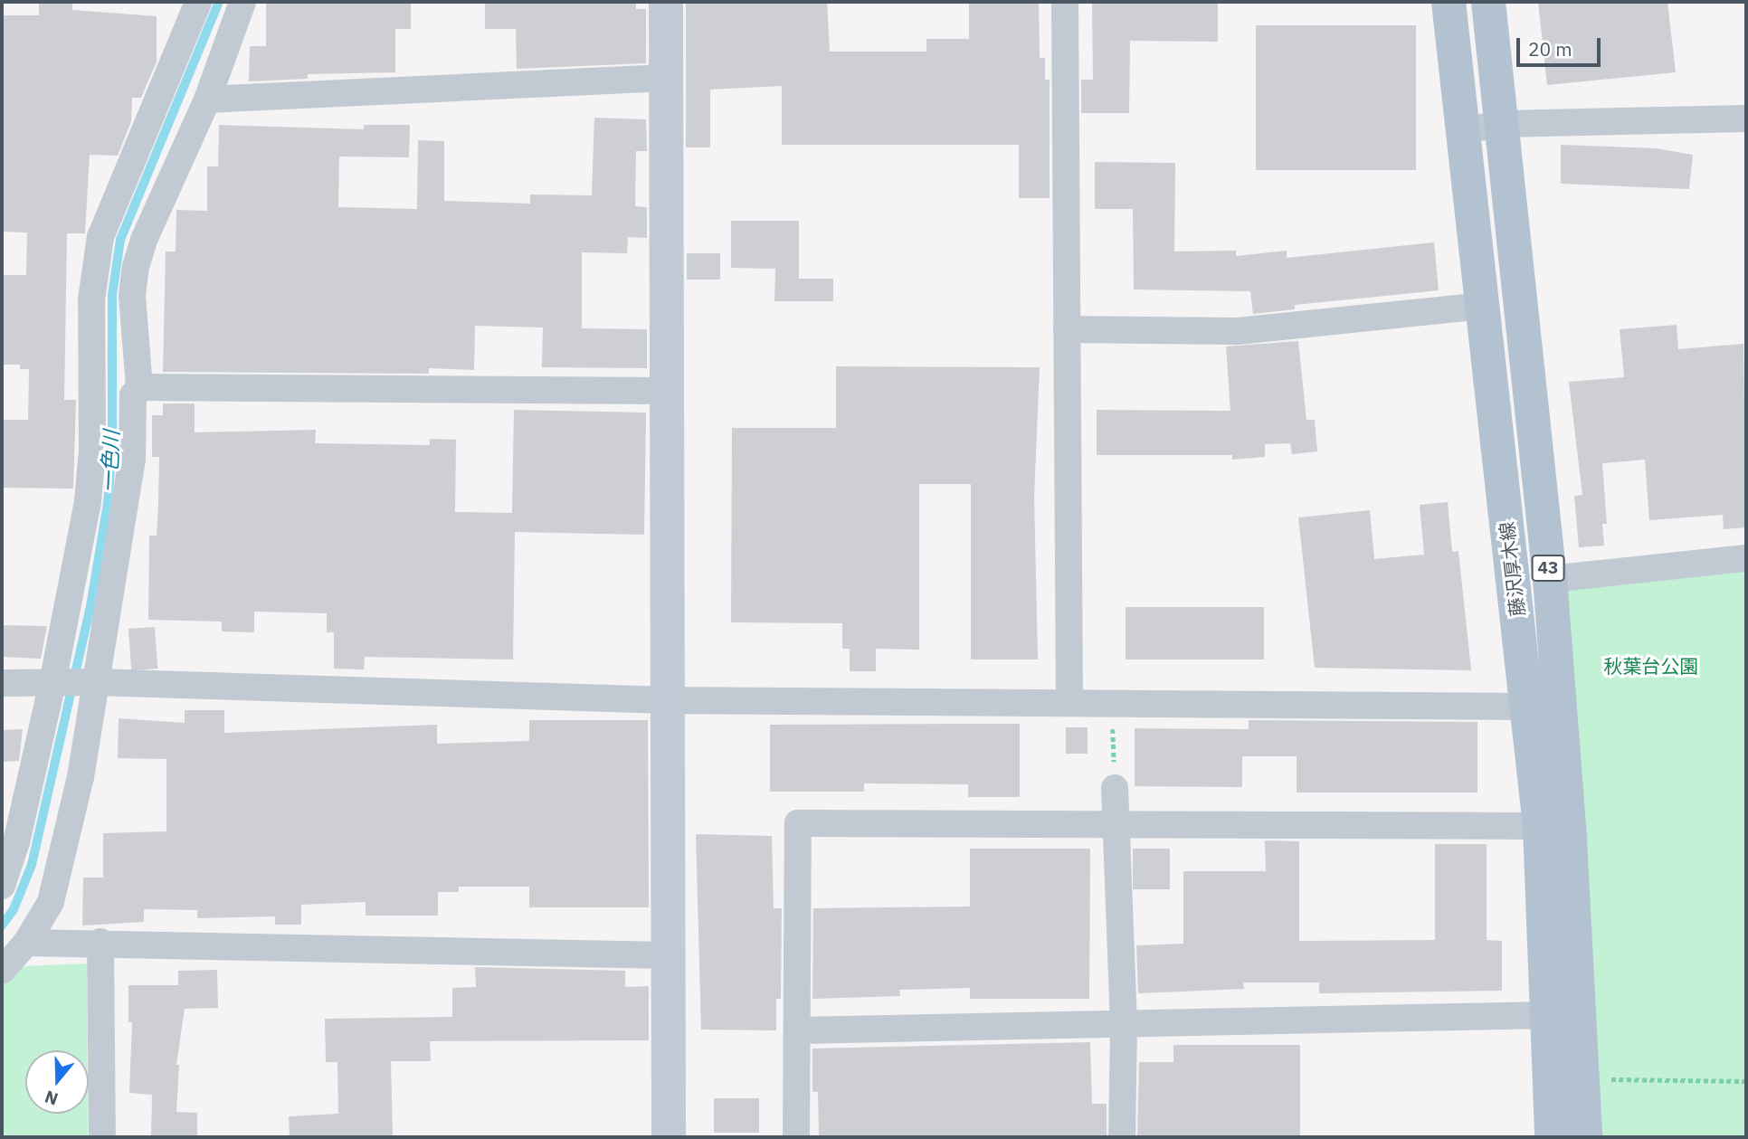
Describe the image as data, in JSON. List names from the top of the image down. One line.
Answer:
{"streets":{"main road":["43","藤沢厚木線"]},"water":["一色川"],"parks":["秋葉台公園"],"scale_bar":"20 m","north":"bottom"}
